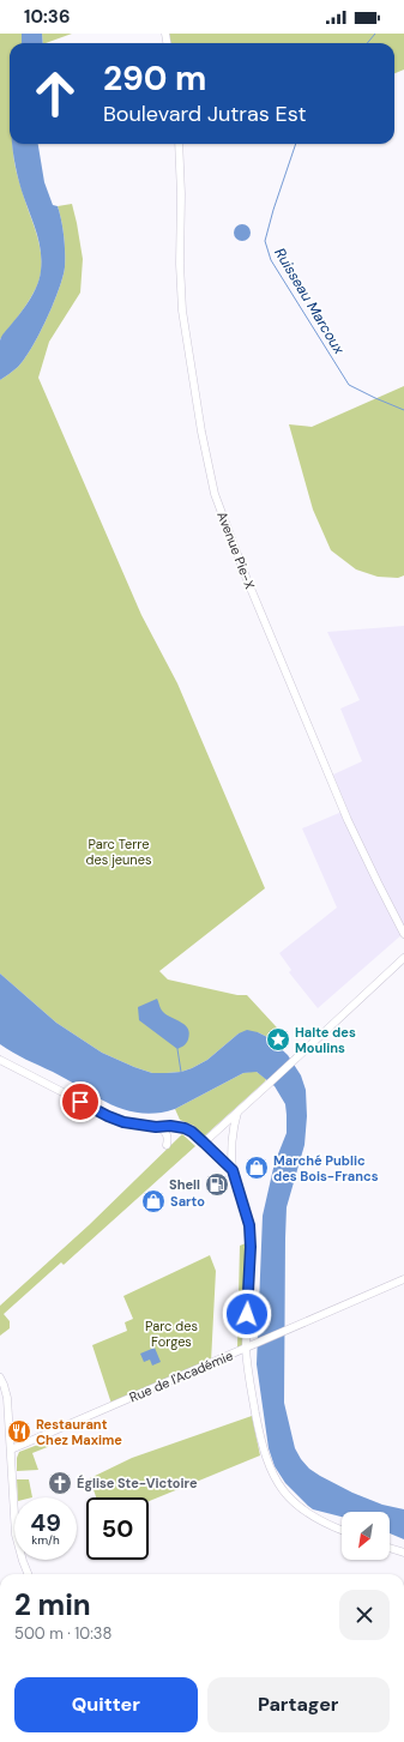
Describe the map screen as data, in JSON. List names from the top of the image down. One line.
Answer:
{"streets":{"street":["Avenue Pie-X","Rue de l'Académie"]},"water":["Ruisseau Marcoux"],"parks":["Parc Terre des jeunes","Parc des Forges"],"places":{"place":["Halte des Moulins"],"shop":["Marché Public des Bois-Francs","Sarto"],"fuel station":["Shell"],"restaurant":["Restaurant Chez Maxime"],"church":["Église Ste-Victoire"]},"north":"bottom left","page":{"status":"10:36","turn":["290 m","Boulevard Jutras Est"],"speed":"49 km/h","limit":"50","heading":["2 min","500 m · 10:38"],"buttons":["Quitter","Partager"]}}
